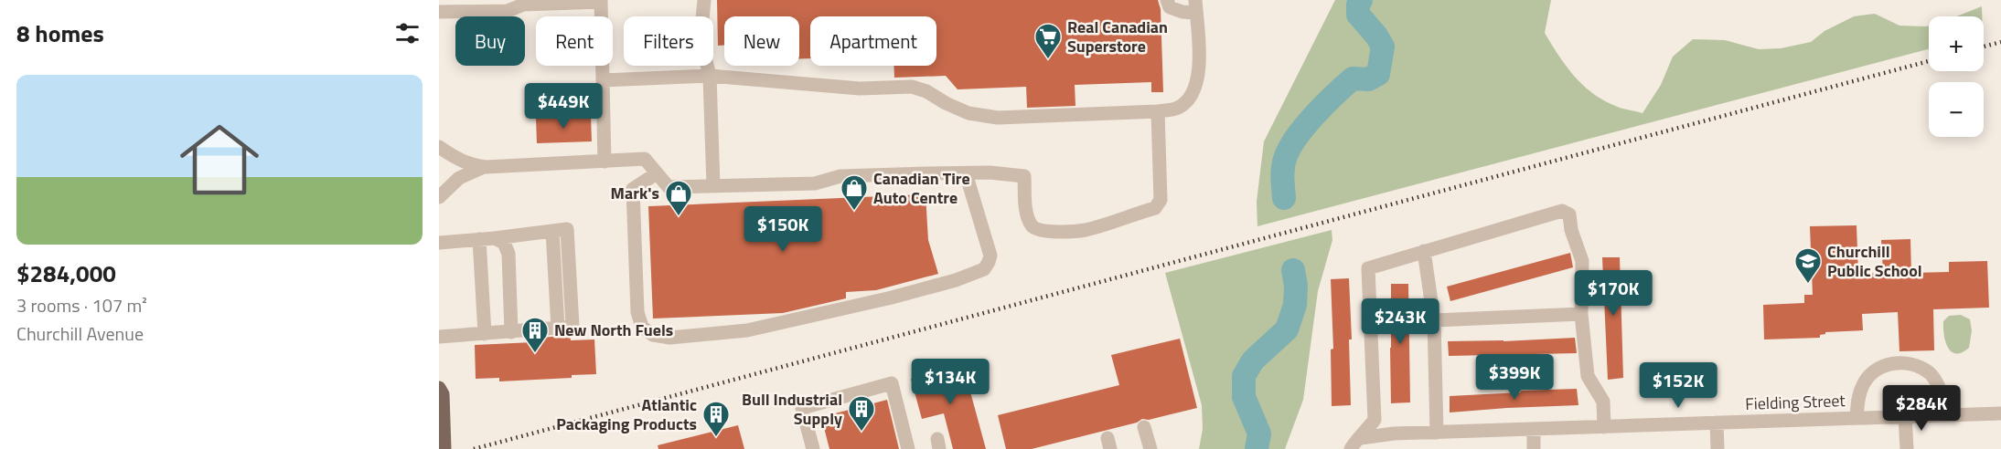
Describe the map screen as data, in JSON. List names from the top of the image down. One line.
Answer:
{"streets":{"street":["Fielding Street"]},"places":{"supermarket":["Real Canadian Superstore"],"shop":["Canadian Tire Auto Centre","Mark's"],"school or university":["Churchill Public School"],"building":["New North Fuels","Bull Industrial Supply","Atlantic Packaging Products"]},"page":{"heading":"8 homes","map_buttons":["+","−"],"chip":["Buy","Rent","Filters","New","Apartment"],"list":[{"name":"$284,000","note":"3 rooms · 107 m² · Churchill Avenue"}],"price":["$449K","$150K","$170K","$243K","$399K","$134K","$152K","$284K"]}}
